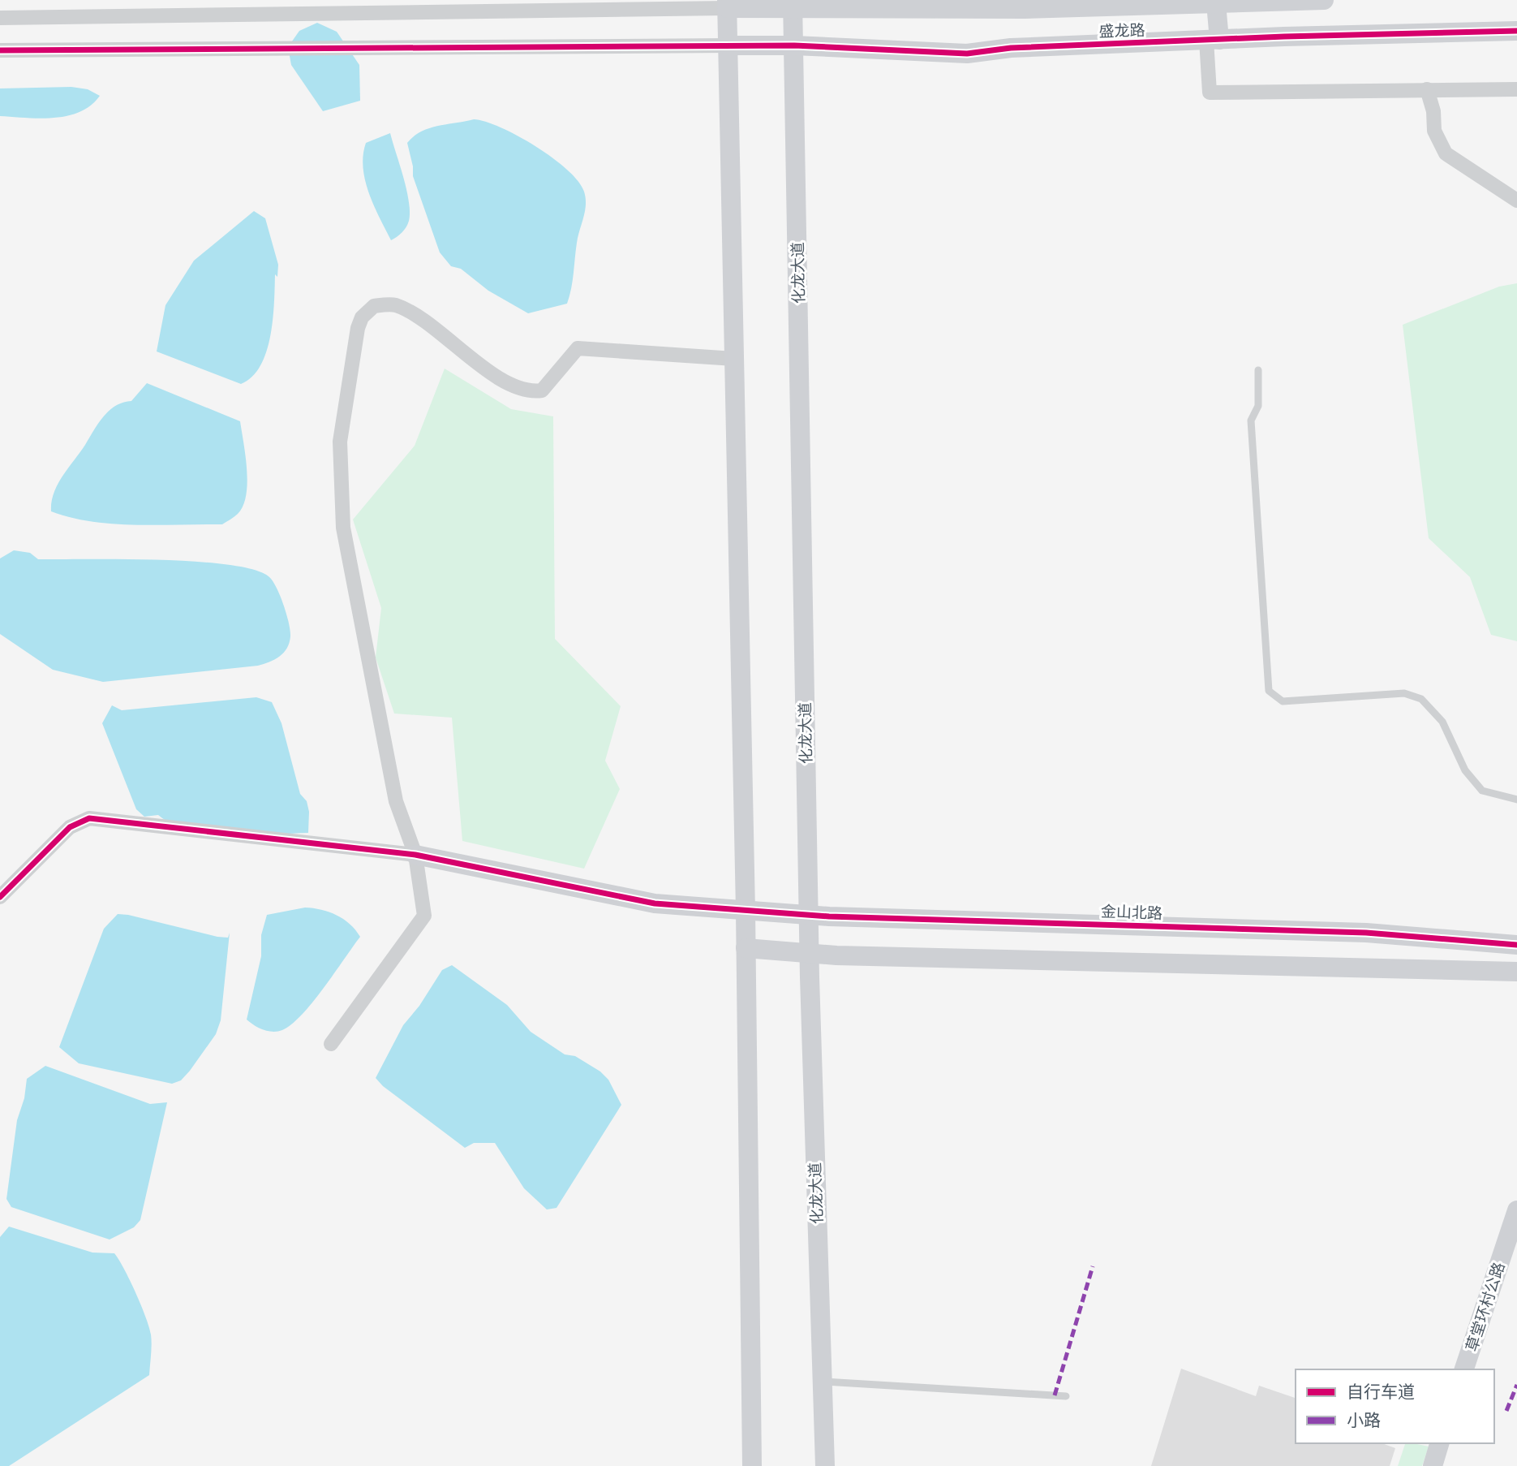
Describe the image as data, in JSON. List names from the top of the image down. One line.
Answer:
{"streets":{"street":["盛龙路","化龙大道","金山北路","草堂环村公路"]},"crossings":[["盛龙路","化龙大道"],["化龙大道","金山北路"]],"legend":["自行车道","小路"]}
